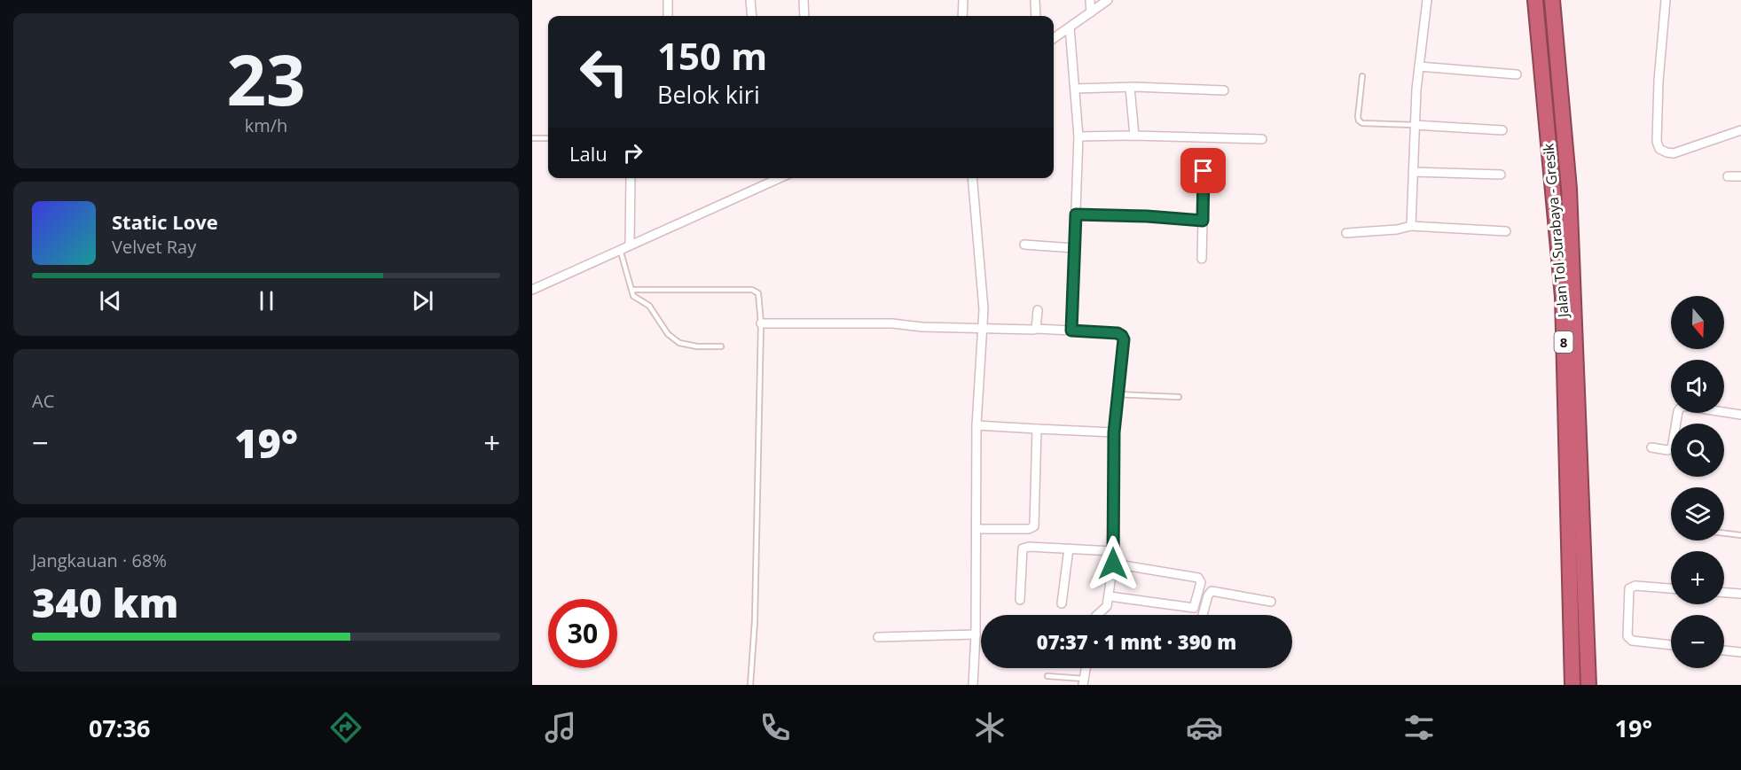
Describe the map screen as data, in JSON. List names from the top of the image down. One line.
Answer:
{"streets":{"highway":["Jalan Tol Surabaya - Gresik","8"]},"north":"bottom","page":{"tile":[["23","km/h"],"AC",["Jangkauan · 68%","340 km"]],"turn":["150 m","Belok kiri"],"then":"Lalu","song":["Static Love","Velvet Ray"],"map_buttons":["+","−"],"heat":["−","19°","+"],"limit":"30","trip":"07:37 · 1 mnt · 390 m","tabs":["07:36","19°"]}}
